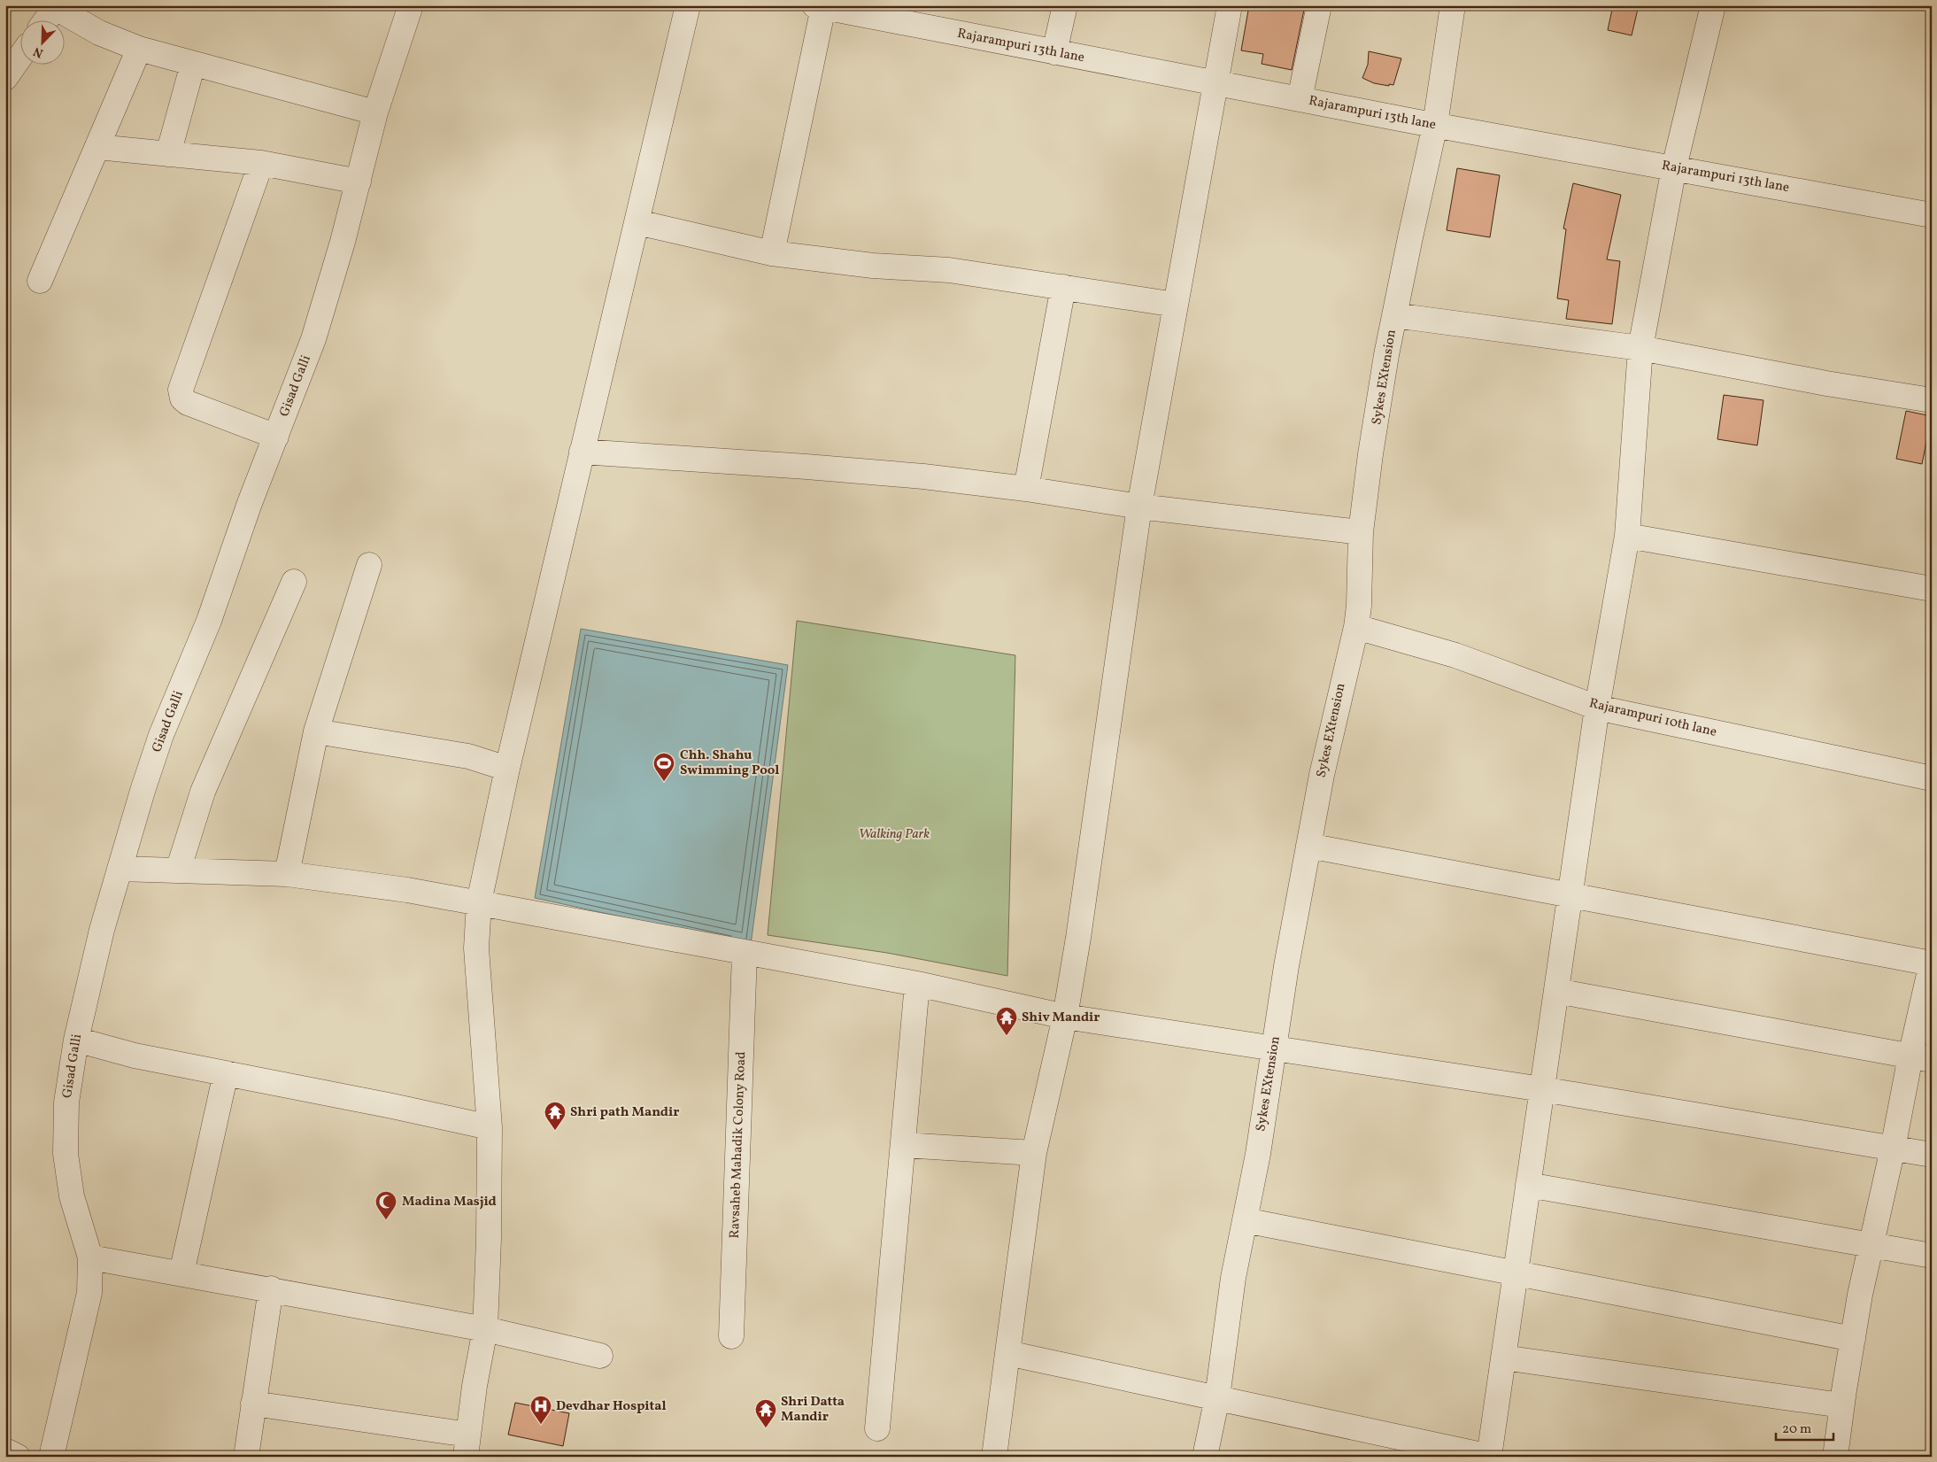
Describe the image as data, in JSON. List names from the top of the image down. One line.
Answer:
{"streets":{"street":["Rajarampuri 13th lane","Sykes EXtension","Gisad Galli","Rajarampuri 10th lane","Ravsaheb Mahadik Colony Road"]},"crossings":[["Rajarampuri 13th lane","Sykes EXtension"],["Sykes EXtension","Rajarampuri 10th lane"]],"parks":["Walking Park"],"places":{"sports":["Chh. Shahu Swimming Pool"],"temple":["Shiv Mandir","Shri path Mandir","Shri Datta Mandir"],"mosque":["Madina Masjid"],"hospital":["Devdhar Hospital"]},"scale_bar":"20 m","north":"bottom left"}
